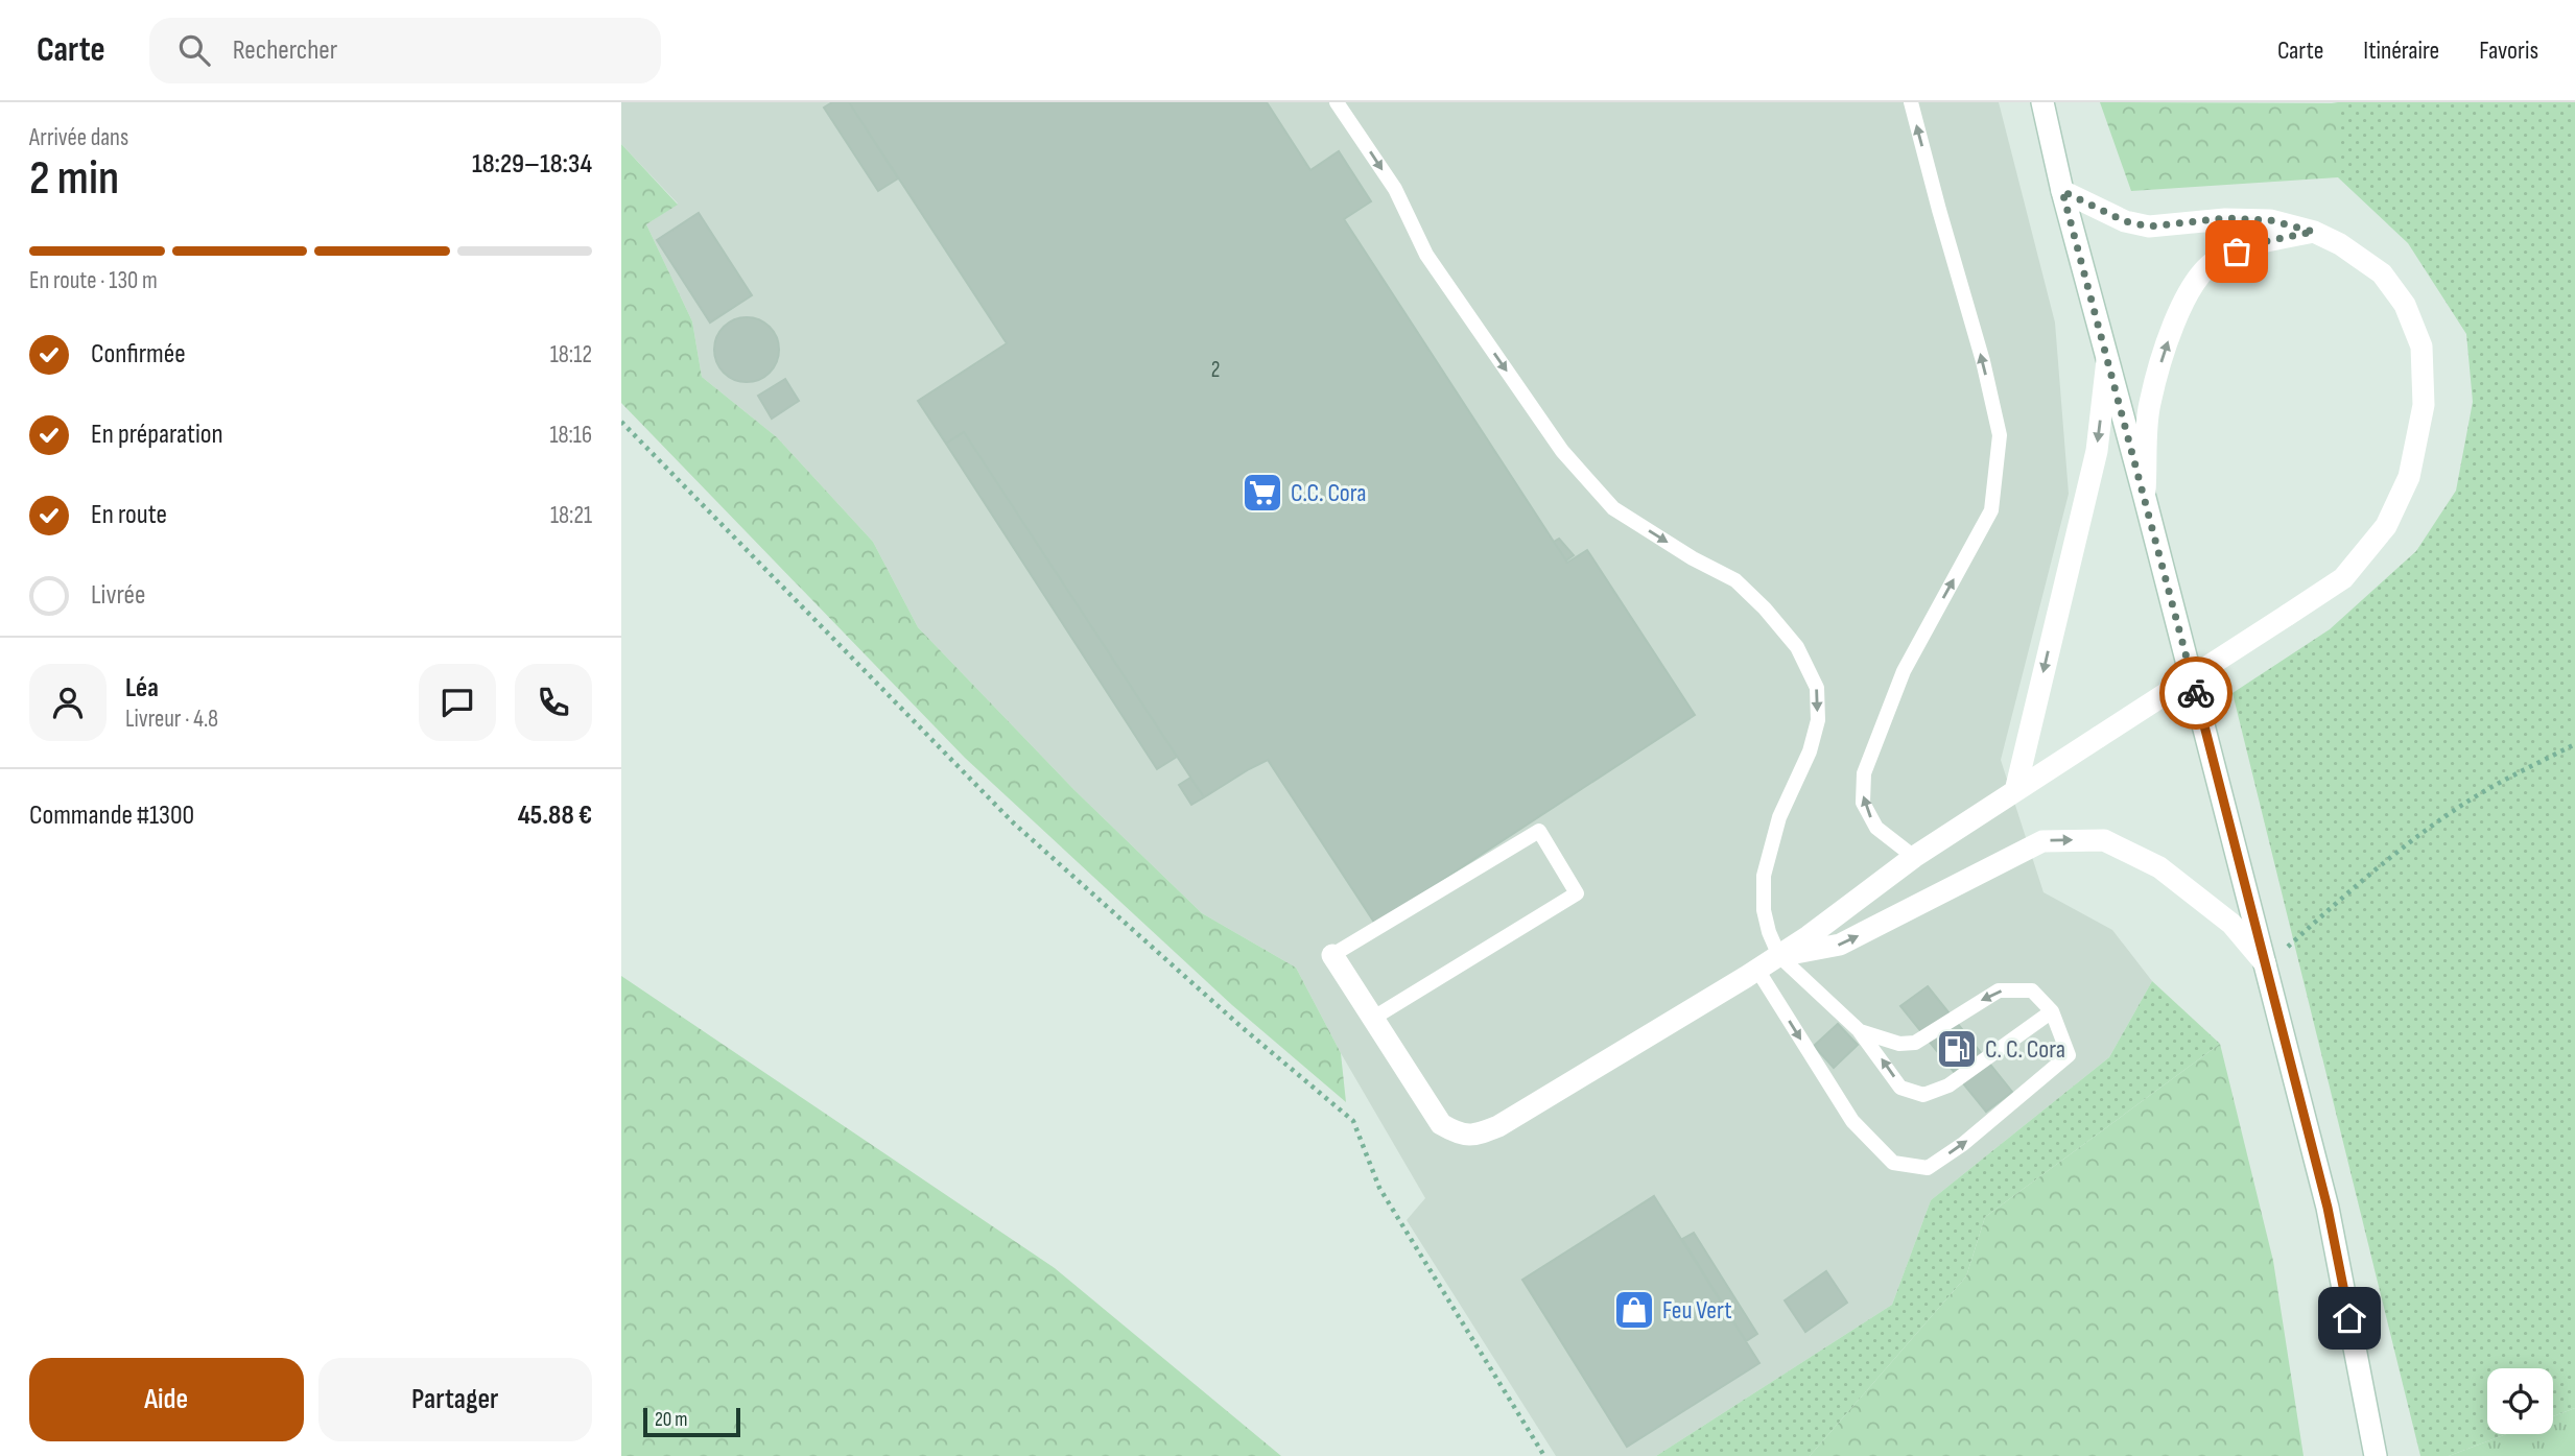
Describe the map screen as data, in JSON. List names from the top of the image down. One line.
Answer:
{"places":{"supermarket":["C.C. Cora"],"fuel station":["C. C. Cora"],"shop":["Feu Vert"]},"house_numbers":["2"],"scale_bar":"20 m","page":{"header":"Carte","search":"Rechercher","nav":["Carte","Itinéraire","Favoris"],"heading":["2 min","Arrivée dans","18:29–18:34"],"panel":["Léa","Livreur · 4.8","Commande #1300","45.88 €"],"bar":"En route · 130 m","list":[["Confirmée","18:12"],["En préparation","18:16"],["En route","18:21"],"Livrée"],"buttons":["Aide","Partager"],"scale":"20 m"}}
